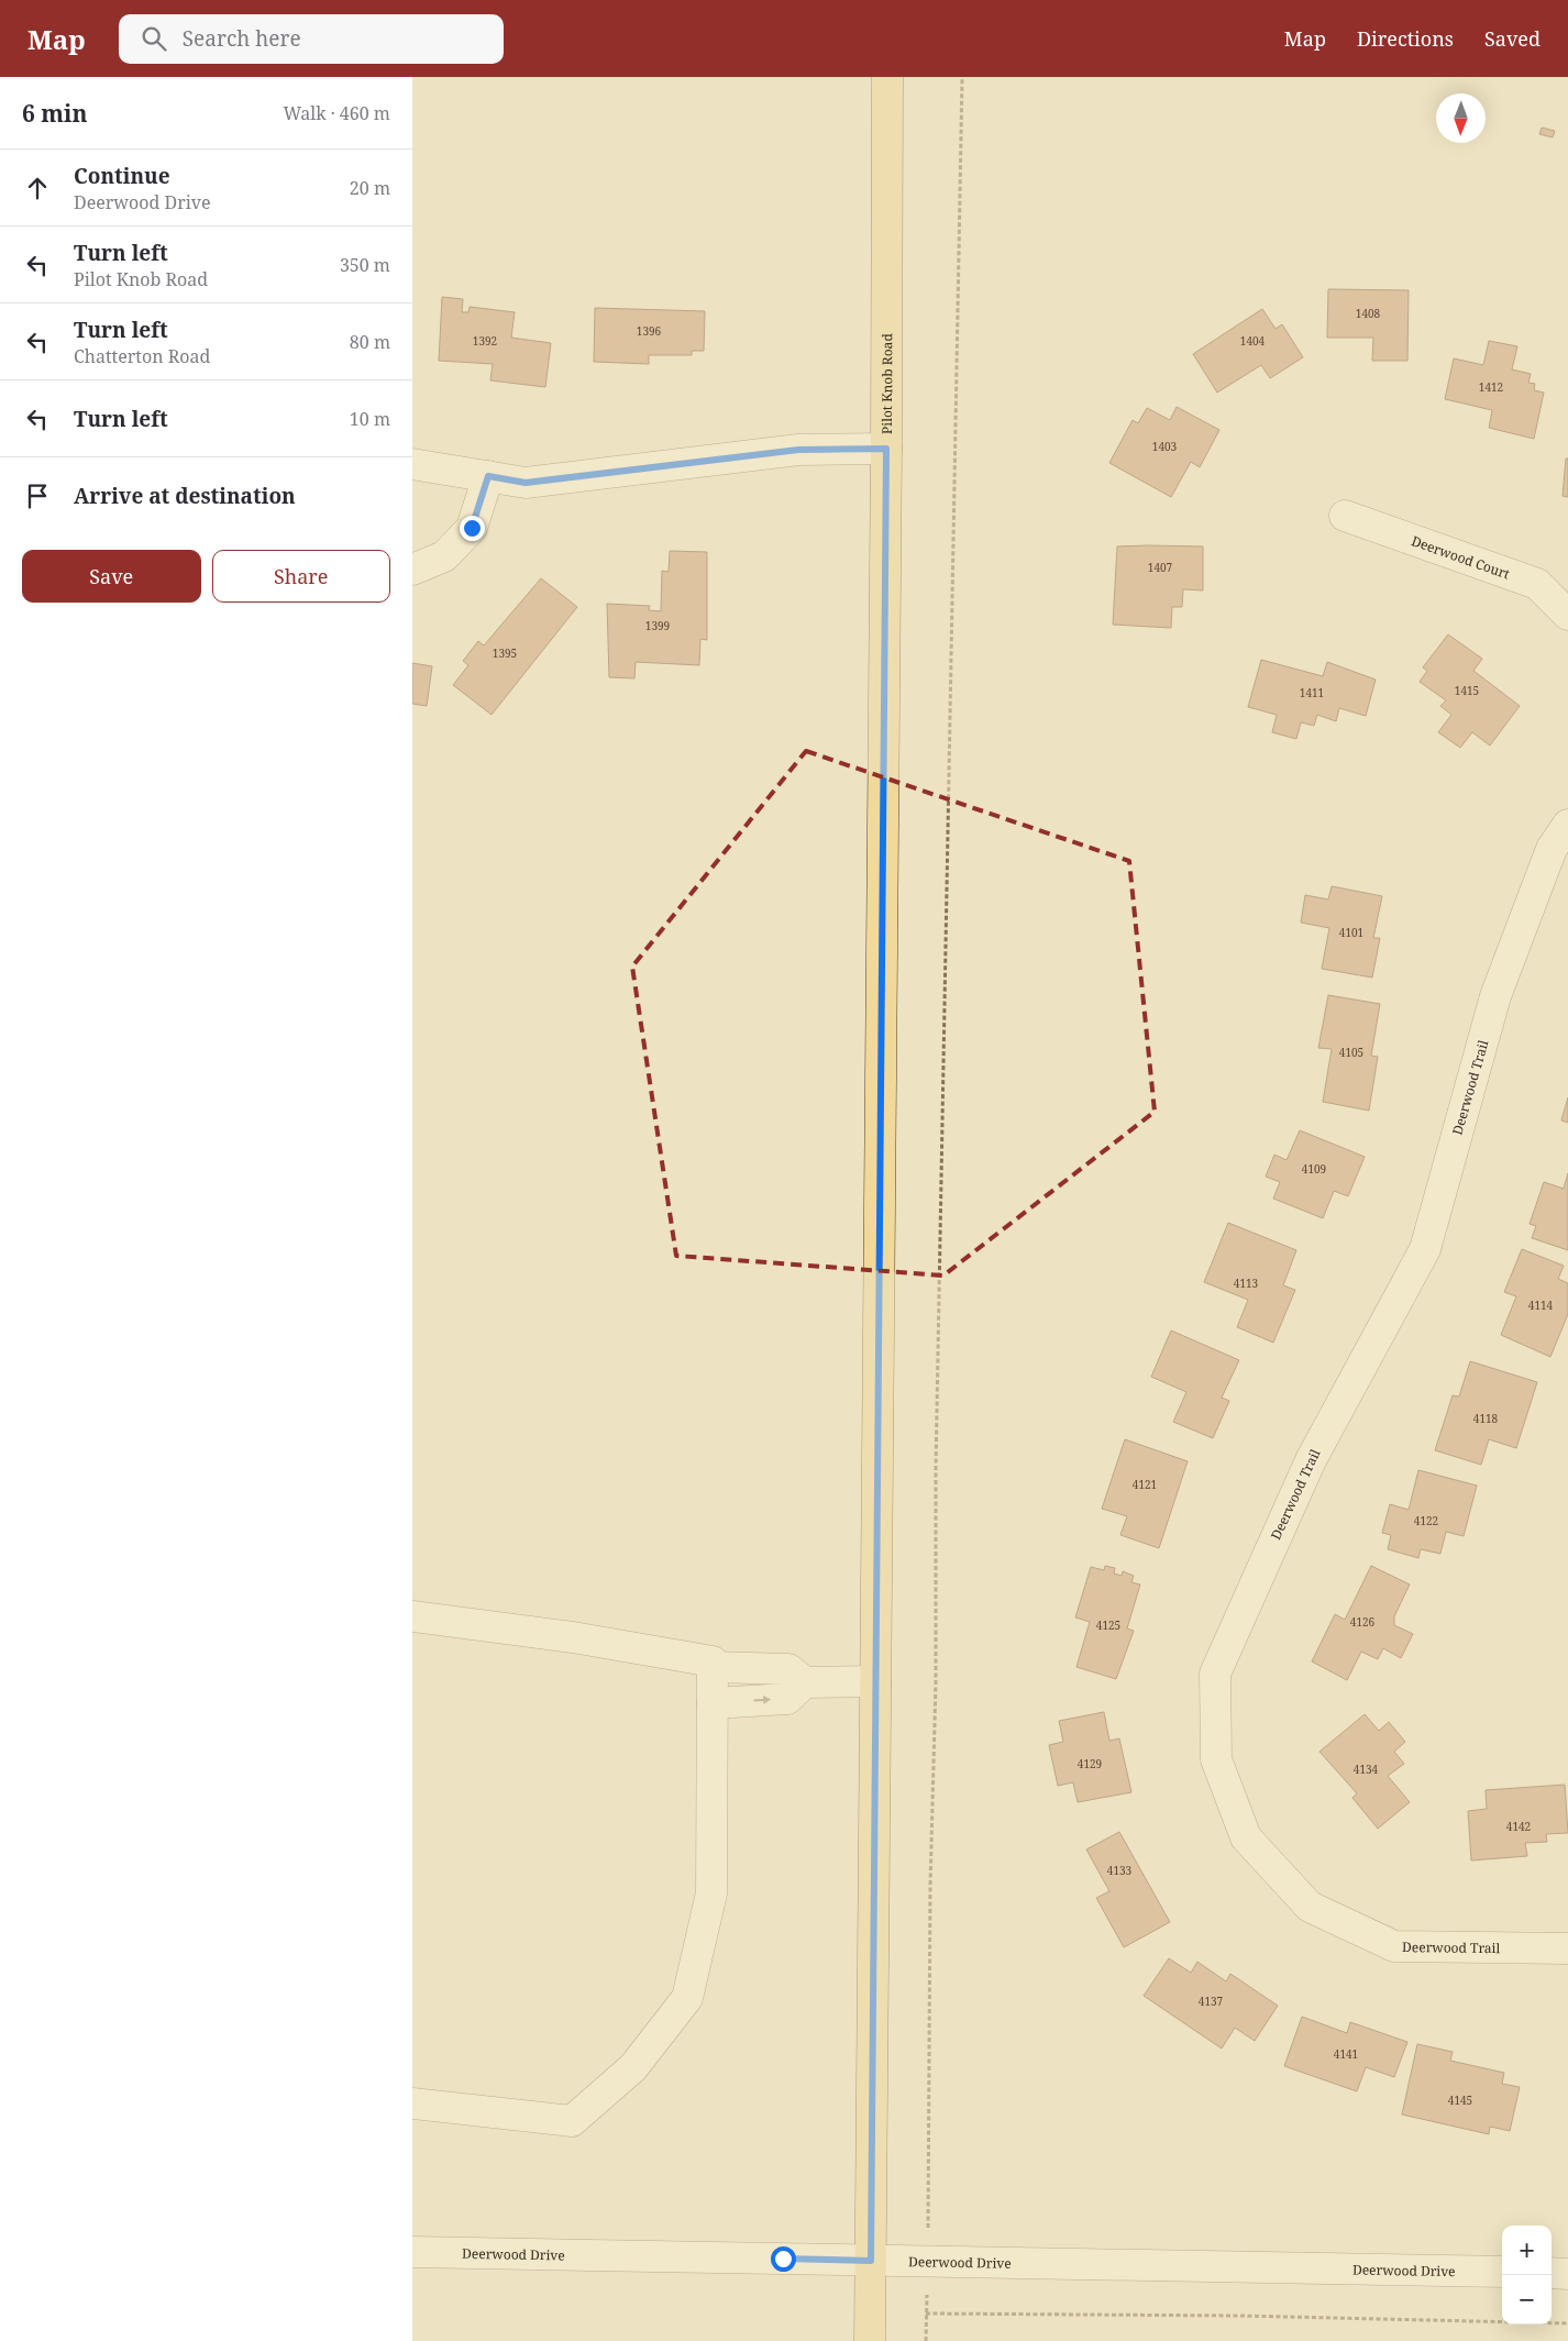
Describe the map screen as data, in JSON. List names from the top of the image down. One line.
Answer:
{"streets":{"main road":["Pilot Knob Road"],"street":["Deerwood Court","Deerwood Trail","Deerwood Drive"]},"crossings":[["Pilot Knob Road","Deerwood Drive"]],"house_numbers":["1408","1396","1392","1404","1412","1403","1407","1399","1395","1415","1411","4101","4105","4109","4113","4114","4118","4121","4122","4126","4125","4129","4134","4142","4133","4137","4141","4145"],"north":"bottom","page":{"header":"Map","search":"Search here","nav":["Map","Directions","Saved"],"heading":["6 min","Walk · 460 m"],"list":[["Continue","Deerwood Drive","20 m"],["Turn left","Pilot Knob Road","350 m"],["Turn left","Chatterton Road","80 m"],["Turn left","10 m"],"Arrive at destination"],"buttons":["Save","Share"],"map_buttons":["+","−"]}}
